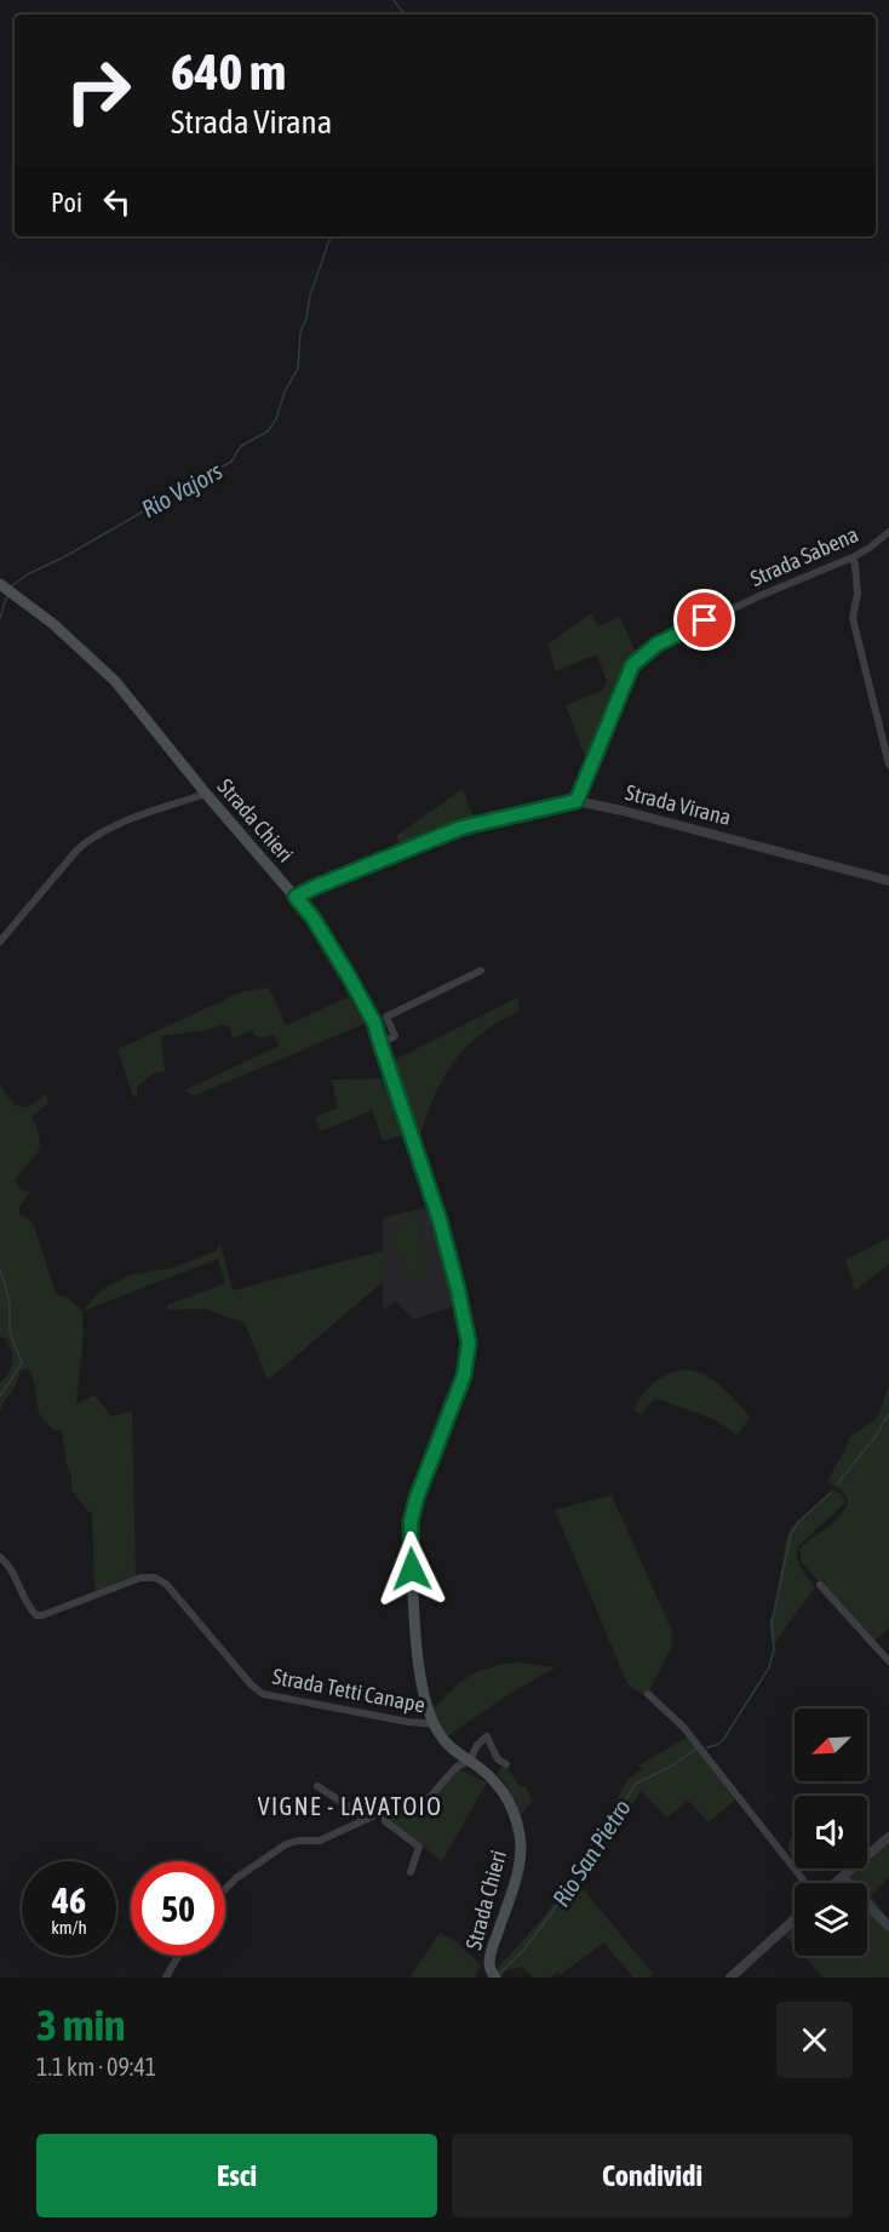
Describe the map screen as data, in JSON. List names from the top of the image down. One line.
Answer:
{"streets":{"main road":["Strada Chieri"],"street":["Strada Sabena","Strada Virana","Strada Tetti Canape"]},"crossings":[["Strada Sabena","Strada Virana"],["Strada Virana","Strada Chieri"],["Strada Chieri","Strada Tetti Canape"]],"districts":["VIGNE - LAVATOIO"],"water":["Rio Vajors","Rio San Pietro"],"north":"bottom left","page":{"turn":["640 m","Strada Virana"],"then":"Poi","speed":"46 km/h","limit":"50","heading":["3 min","1.1 km · 09:41"],"buttons":["Esci","Condividi"]}}
